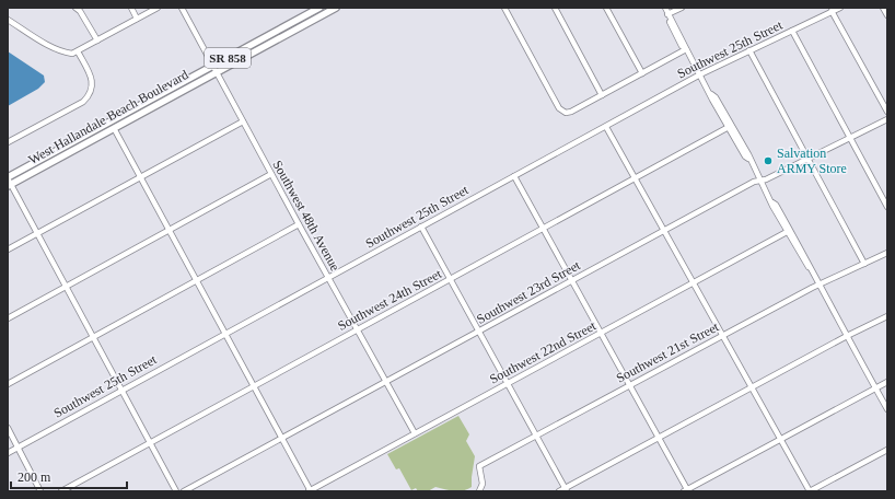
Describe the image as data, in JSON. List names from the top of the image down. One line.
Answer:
{"streets":{"main road":["SR 858","West Hallandale Beach Boulevard"],"street":["Southwest 25th Street","Southwest 48th Avenue","Southwest 23rd Street","Southwest 24th Street","Southwest 22nd Street","Southwest 21st Street"]},"crossings":[["Southwest 25th Street","Southwest 48th Avenue"],["West Hallandale Beach Boulevard","Southwest 48th Avenue"],["Southwest 48th Avenue","Southwest 23rd Street"],["Southwest 48th Avenue","Southwest 24th Street"],["Southwest 48th Avenue","Southwest 22nd Street"]],"places":["Salvation ARMY Store"],"scale_bar":"200 m"}
